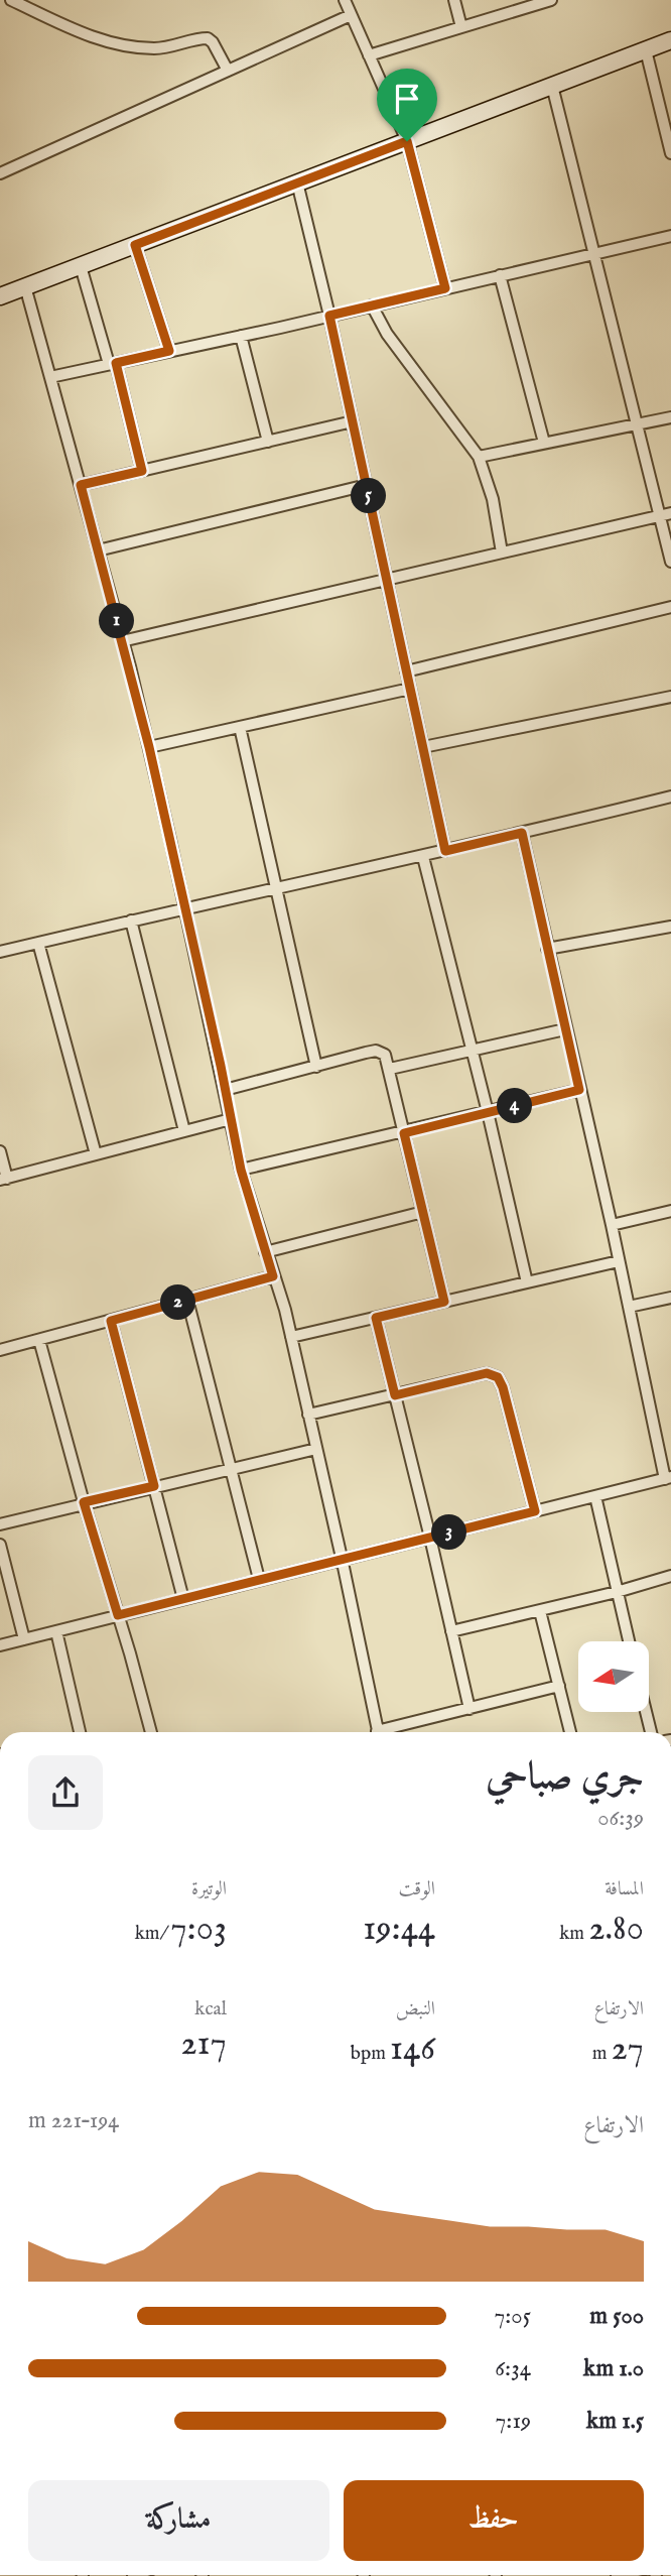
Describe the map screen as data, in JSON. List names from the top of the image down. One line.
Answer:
{"north":"left","page":{"pins":["5","1","4","2","3"],"heading":["جري صباحي","06:39"],"stats":[["المسافة","2.80 km"],["الوقت","19:44"],["الوتيرة","7:03 /km"],["الارتفاع","27 m"],["النبض","146 bpm"],["kcal","217"]],"chart":["الارتفاع","194–221 m"],"list":[{"name":"500 m","note":"7:05"},{"name":"1.0 km","note":"6:34"},{"name":"1.5 km","note":"7:19"}],"buttons":["حفظ","مشاركة"]}}
